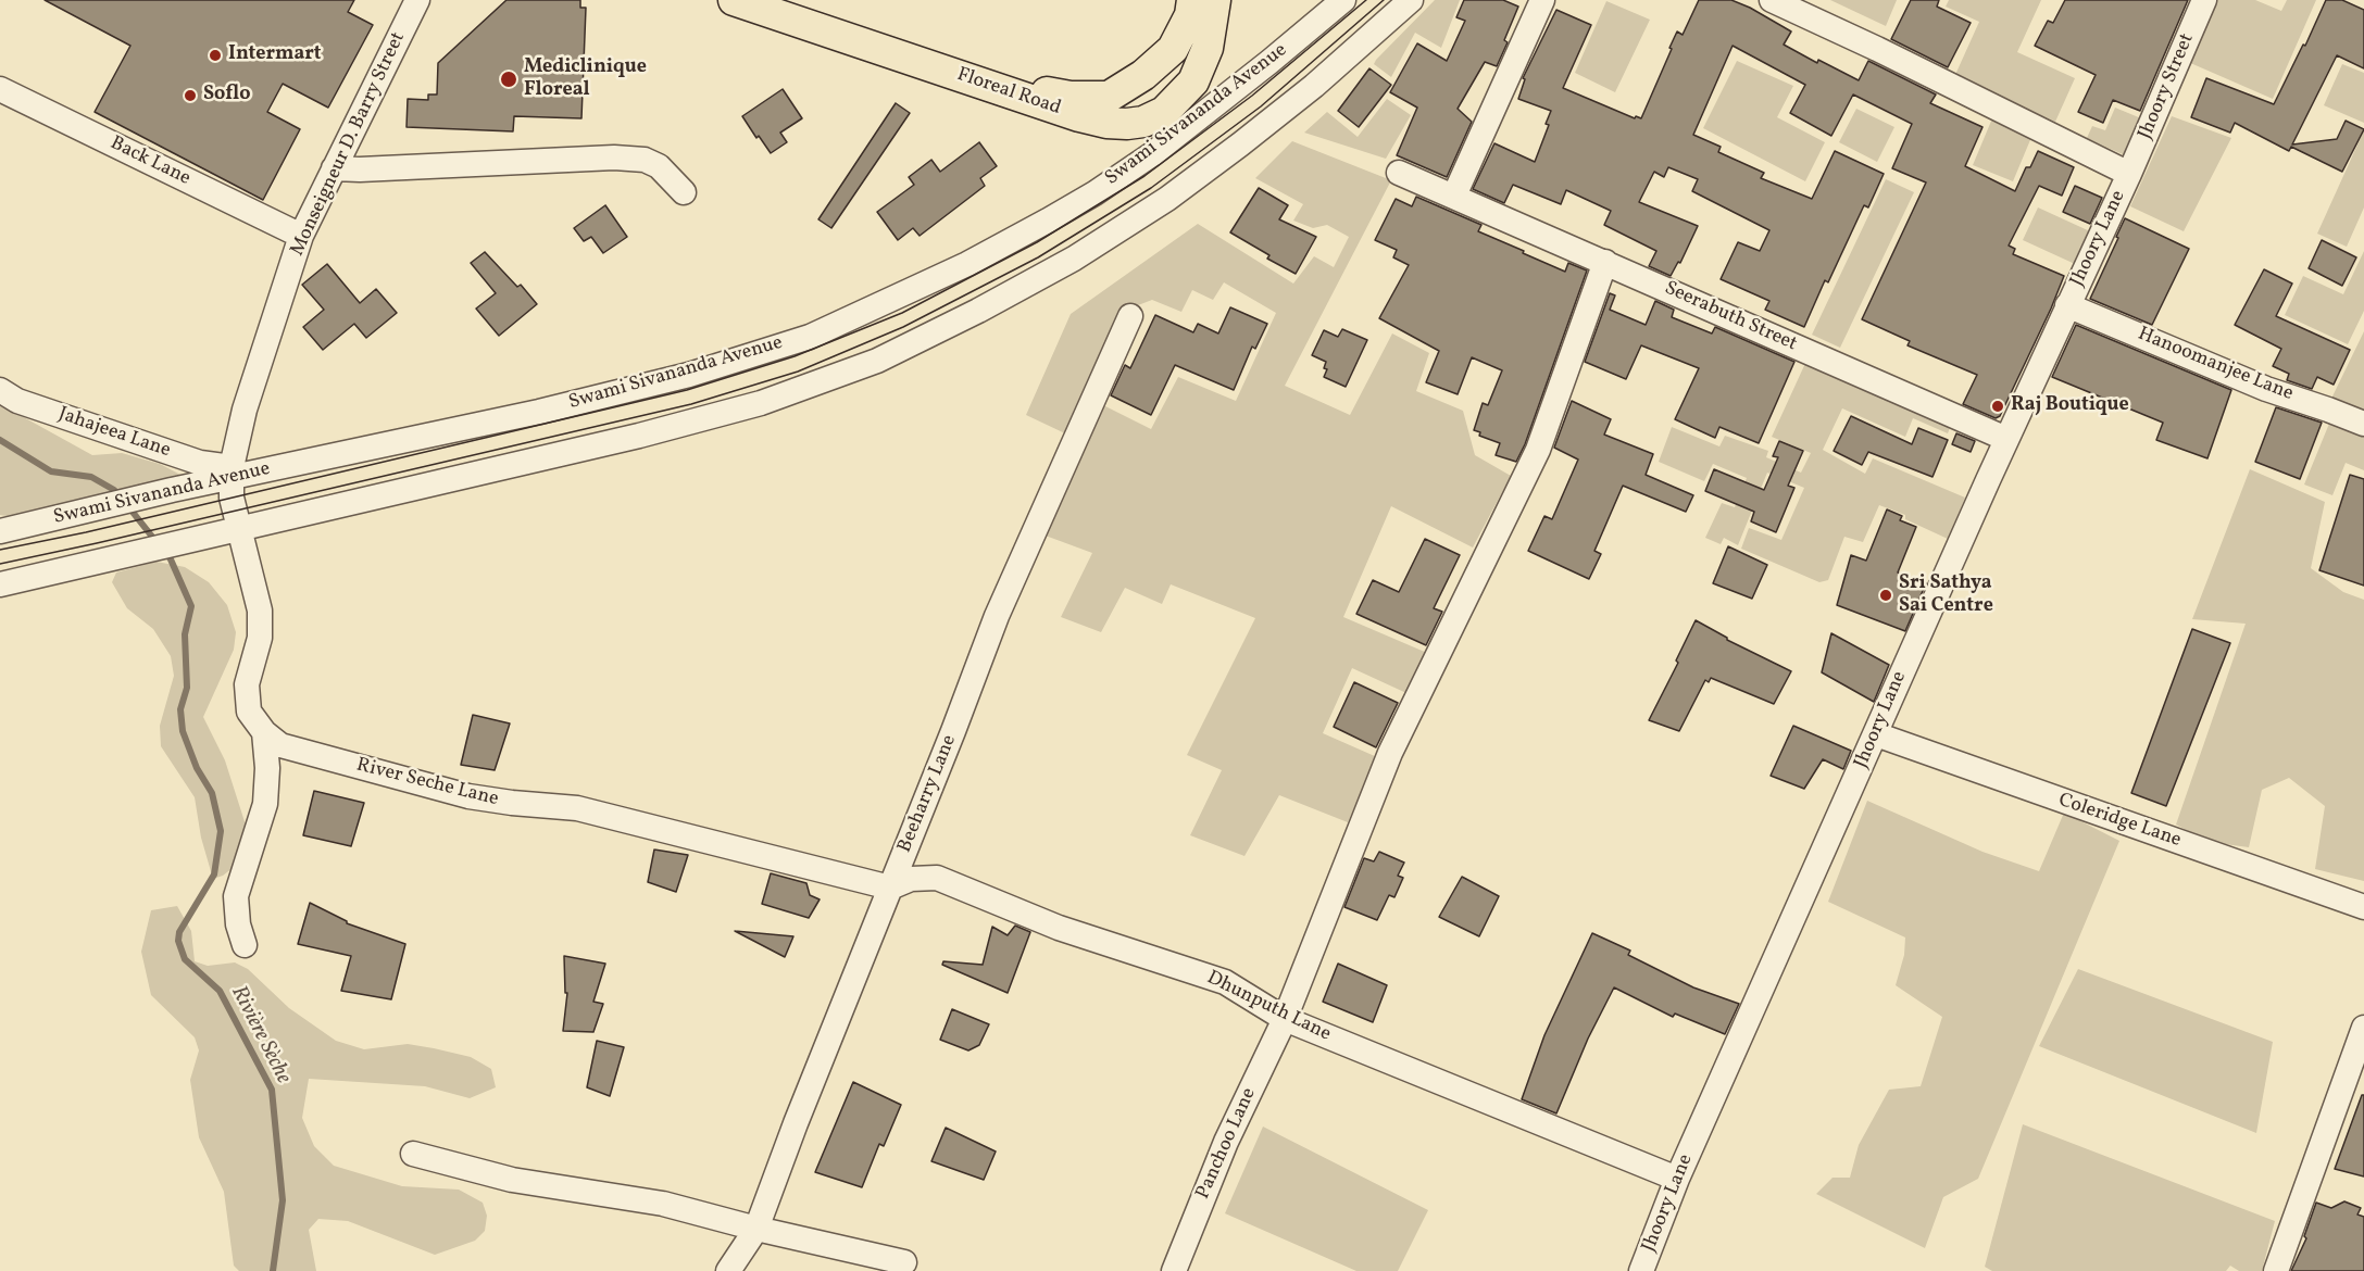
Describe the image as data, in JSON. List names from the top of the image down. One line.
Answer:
{"streets":{"main road":["Floreal Road"],"street":["Jhoory Street","Swami Sivananda Avenue","Monseigneur D. Barry Street","Back Lane","Jhoory Lane","Seerabuth Street","Hanoomanjee Lane","Jahajeea Lane","River Seche Lane","Beeharry Lane","Coleridge Lane","Dhunputh Lane","Panchoo Lane"]},"crossings":[["Jhoory Street","Jhoory Lane"],["Swami Sivananda Avenue","Monseigneur D. Barry Street"],["Swami Sivananda Avenue","Jahajeea Lane"],["Swami Sivananda Avenue","River Seche Lane"],["Monseigneur D. Barry Street","Back Lane"],["Monseigneur D. Barry Street","Jahajeea Lane"],["Monseigneur D. Barry Street","River Seche Lane"],["Jhoory Lane","Seerabuth Street"],["Jhoory Lane","Hanoomanjee Lane"],["Jhoory Lane","Coleridge Lane"],["Jhoory Lane","Dhunputh Lane"],["Seerabuth Street","Panchoo Lane"],["Jahajeea Lane","River Seche Lane"],["River Seche Lane","Beeharry Lane"],["River Seche Lane","Dhunputh Lane"],["Beeharry Lane","Dhunputh Lane"],["Dhunputh Lane","Panchoo Lane"]],"water":["Rivière Sèche"],"places":["Intermart","Mediclinique Floreal","Soflo","Raj Boutique","Sri Sathya Sai Centre"]}
